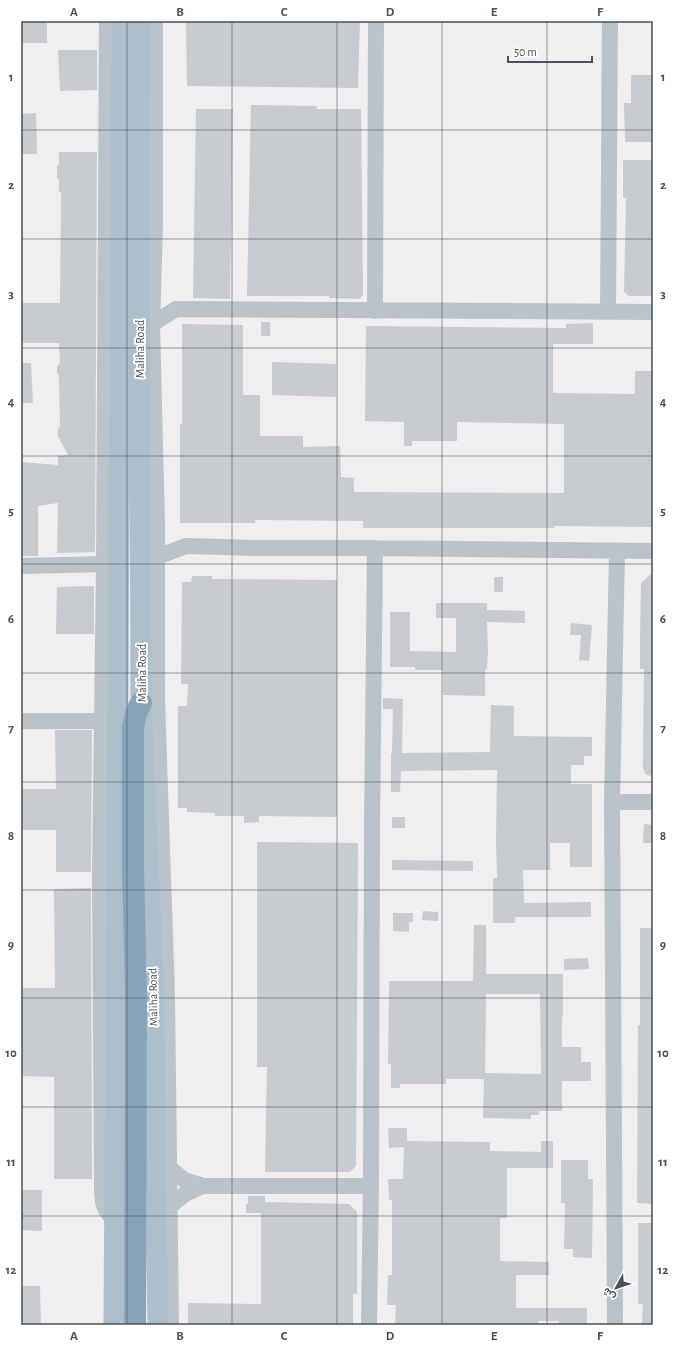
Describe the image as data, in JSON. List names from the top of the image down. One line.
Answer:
{"streets":{"main road":["Maliha Road"]},"scale_bar":"50 m","north":"bottom left","grid":{"columns":["A","B","C","D","E","F"],"rows":["1","2","3","4","5","6","7","8","9","10","11","12"]}}
